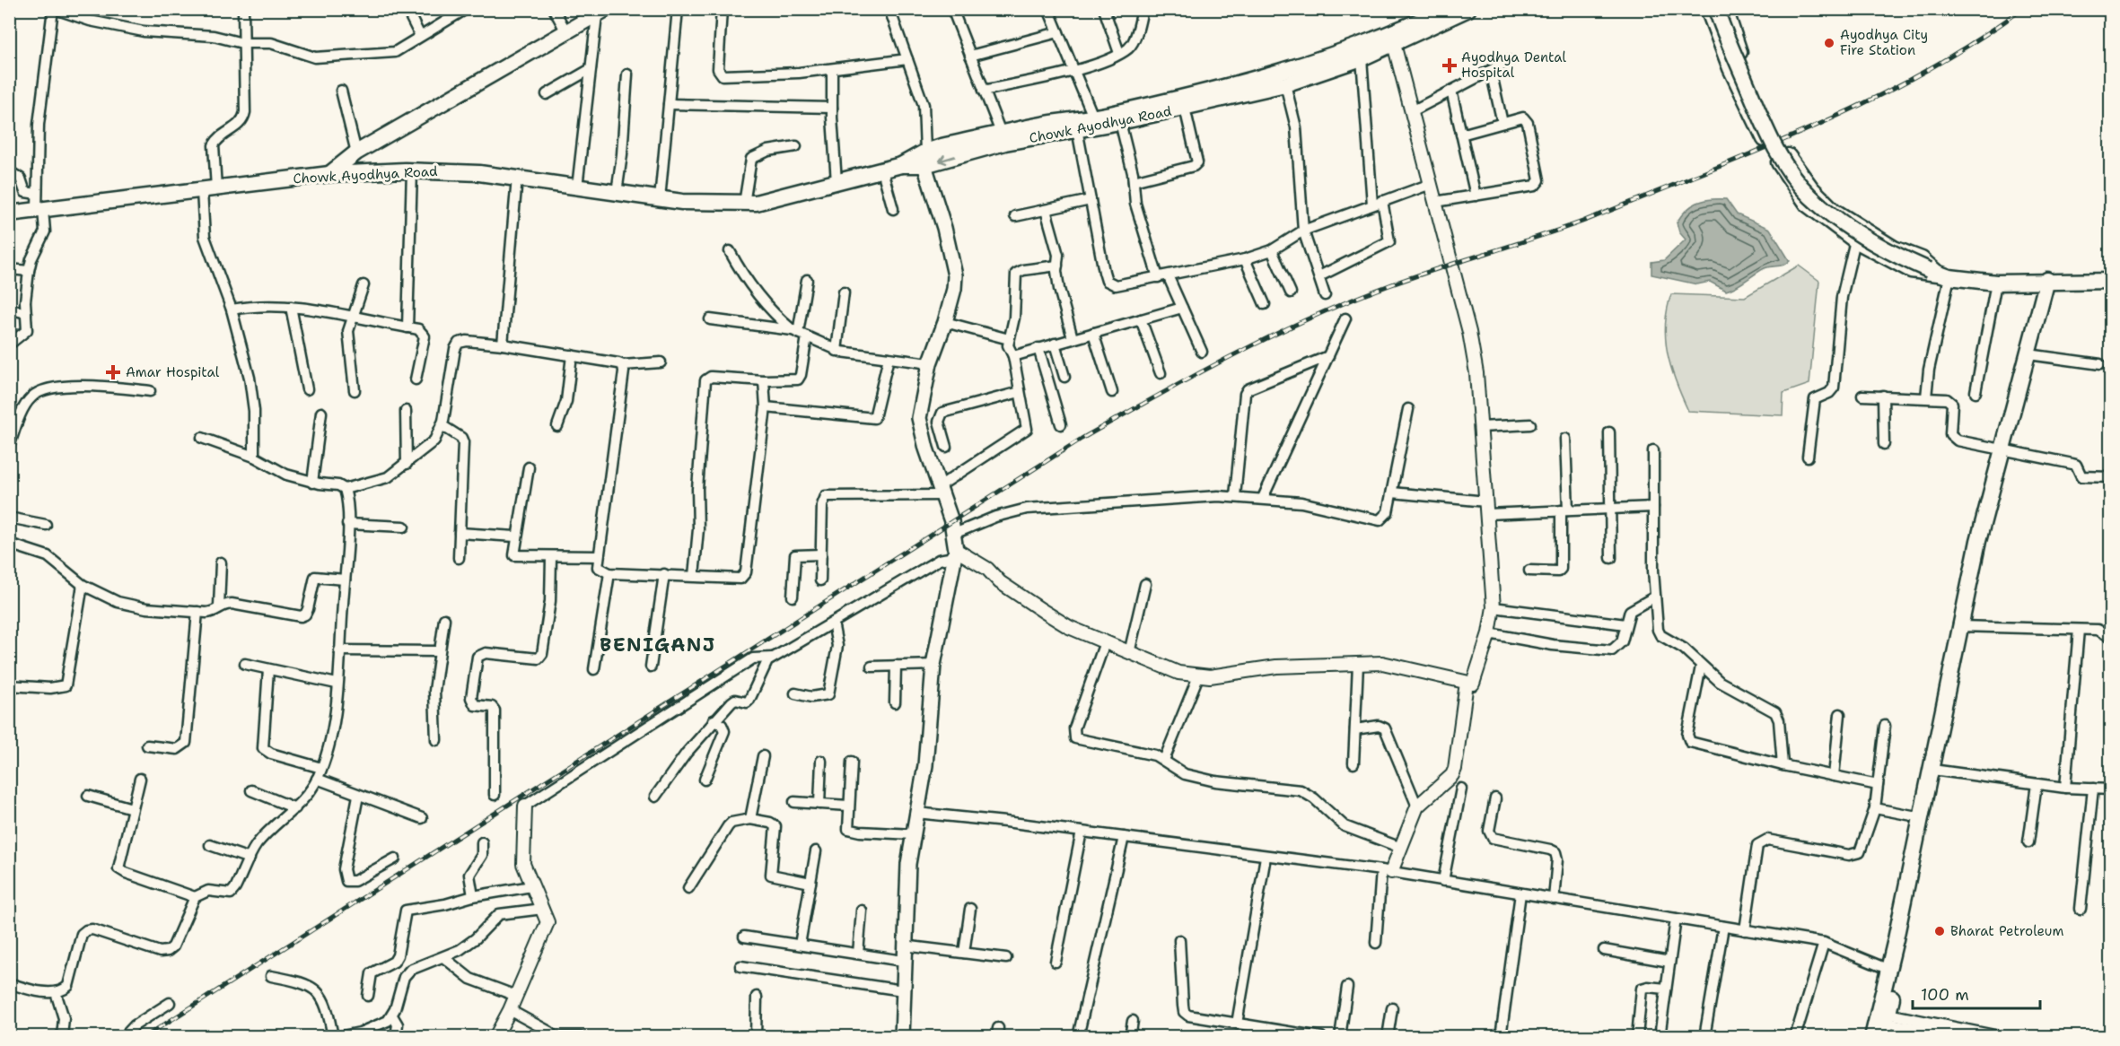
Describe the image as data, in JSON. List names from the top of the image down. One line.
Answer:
{"streets":{"main road":["Chowk Ayodhya Road"]},"districts":["BENIGANJ"],"places":{"other":["Ayodhya City Fire Station","Bharat Petroleum"],"health":["Ayodhya Dental Hospital","Amar Hospital"]},"scale_bar":"100 m"}
